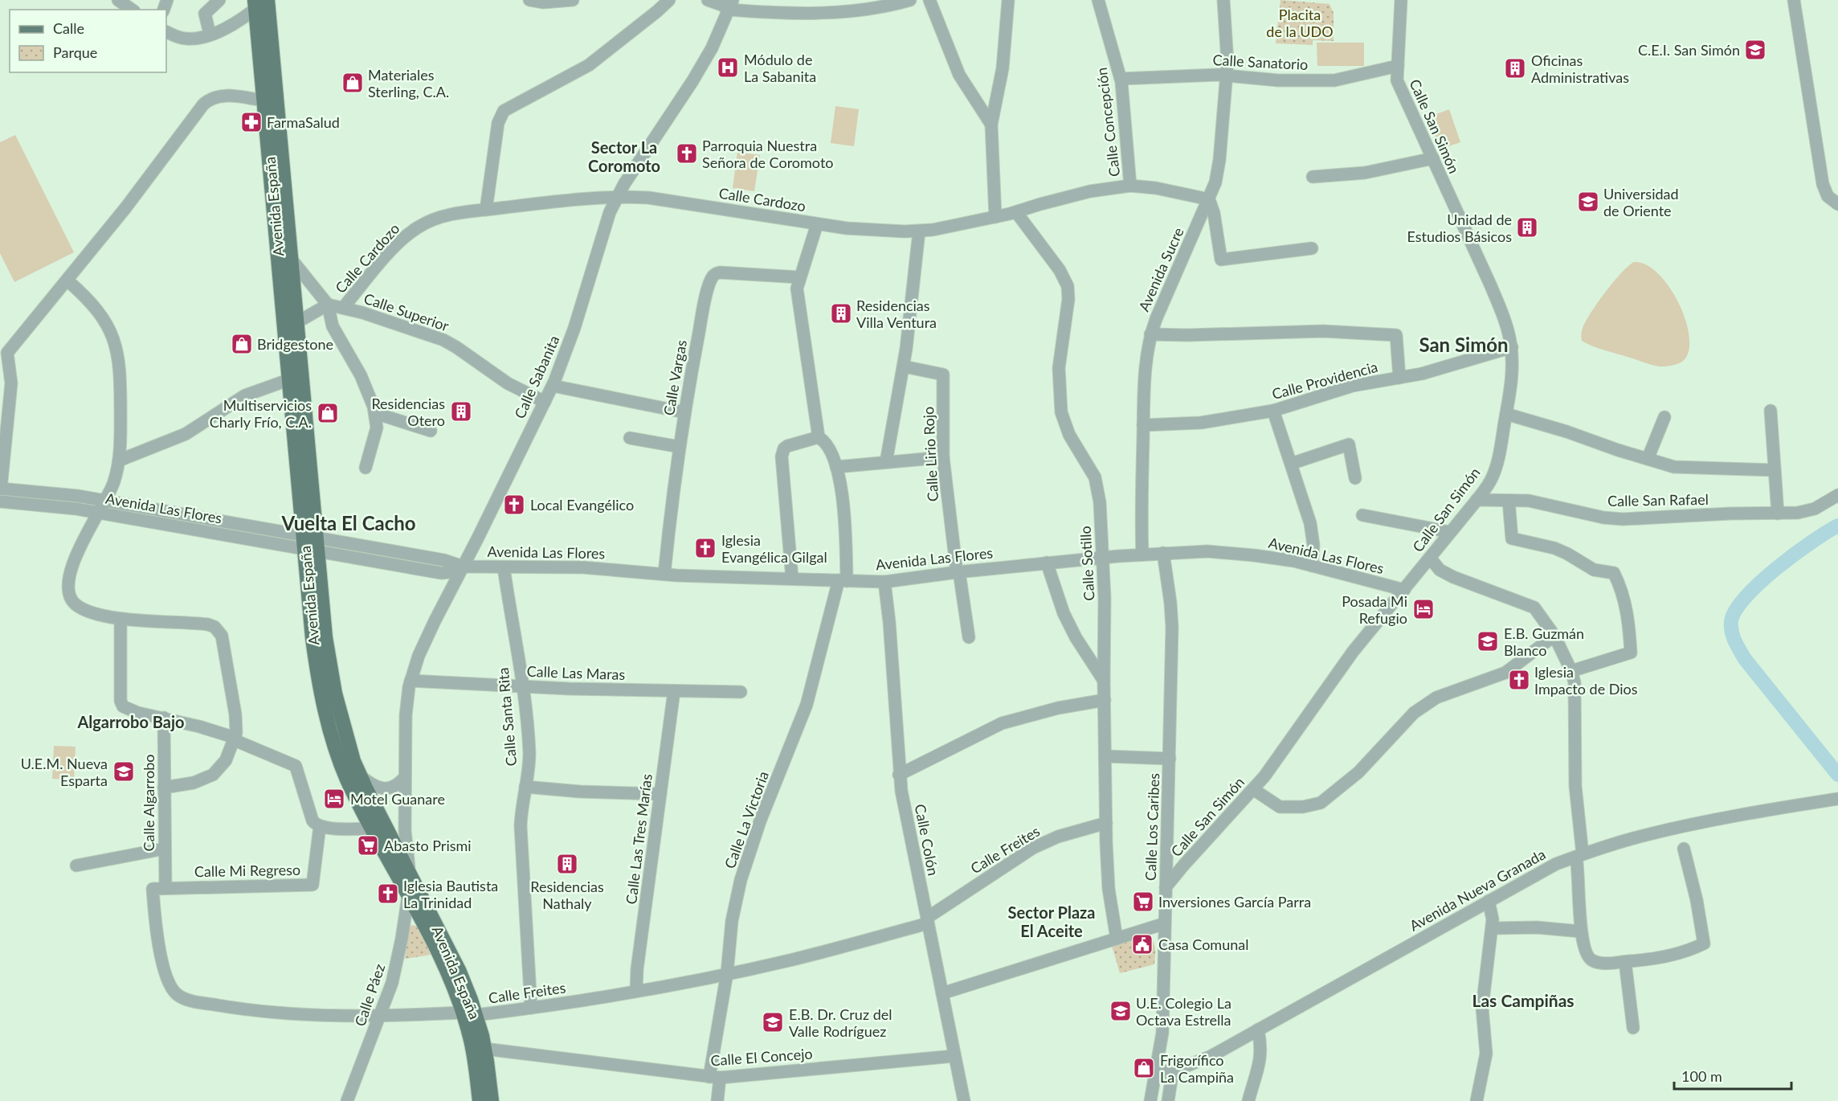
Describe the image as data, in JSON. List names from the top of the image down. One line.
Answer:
{"streets":{"main road":["Avenida España"],"street":["Calle Sanatorio","Calle Concepción","Calle San Simón","Calle Cardozo","Avenida Sucre","Calle Superior","Calle Sabanita","Calle Vargas","Calle Providencia","Calle Lirio Rojo","Calle San Rafael","Avenida Las Flores","Calle Sotillo","Calle Las Maras","Calle Santa Rita","Calle Algarrobo","Calle La Victoria","Calle Los Caribes","Calle Las Tres Marías","Calle Colón","Calle Freites","Calle Mi Regreso","Avenida Nueva Granada","Calle Páez","Calle El Concejo"]},"crossings":[["Calle Sanatorio","Calle Concepción"],["Calle Sanatorio","Calle San Simón"],["Calle Sanatorio","Avenida Sucre"],["Calle Concepción","Calle Cardozo"],["Calle San Simón","Calle Providencia"],["Calle San Simón","Calle San Rafael"],["Calle San Simón","Avenida Las Flores"],["Calle San Simón","Calle Los Caribes"],["Calle Cardozo","Avenida Sucre"],["Calle Cardozo","Calle Superior"],["Calle Cardozo","Calle Sabanita"],["Calle Cardozo","Calle Sotillo"],["Avenida España","Calle Sabanita"],["Avenida España","Avenida Las Flores"],["Avenida España","Calle Freites"],["Avenida España","Calle Páez"],["Avenida España","Calle El Concejo"],["Avenida Sucre","Calle Providencia"],["Avenida Sucre","Avenida Las Flores"],["Calle Superior","Calle Sabanita"],["Calle Sabanita","Avenida Las Flores"],["Calle Sabanita","Calle Las Maras"],["Calle Vargas","Avenida Las Flores"],["Calle Lirio Rojo","Avenida Las Flores"],["Avenida Las Flores","Calle Sotillo"],["Avenida Las Flores","Calle Santa Rita"],["Avenida Las Flores","Calle La Victoria"],["Avenida Las Flores","Calle Los Caribes"],["Avenida Las Flores","Calle Colón"],["Calle Sotillo","Calle Freites"],["Calle Las Maras","Calle Santa Rita"],["Calle Las Maras","Calle Las Tres Marías"],["Calle Santa Rita","Calle Freites"],["Calle Algarrobo","Calle Mi Regreso"],["Calle La Victoria","Calle Freites"],["Calle La Victoria","Calle El Concejo"],["Calle Los Caribes","Avenida Nueva Granada"],["Calle Las Tres Marías","Calle Freites"],["Calle Colón","Calle Freites"],["Calle Colón","Calle El Concejo"],["Calle Freites","Calle Mi Regreso"],["Calle Freites","Calle Páez"]],"districts":["Sector La Coromoto","San Simón","Vuelta El Cacho","Algarrobo Bajo","Sector Plaza El Aceite","Las Campiñas"],"parks":["Placita de la UDO"],"places":{"school or university":["C.E.I. San Simón","Universidad de Oriente","E.B. Guzmán Blanco","U.E.M. Nueva Esparta","U.E. Colegio La Octava Estrella","E.B. Dr. Cruz del Valle Rodríguez"],"hospital":["Módulo de La Sabanita"],"building":["Oficinas Administrativas","Unidad de Estudios Básicos","Residencias Villa Ventura","Residencias Otero","Residencias Nathaly"],"shop":["Materiales Sterling, C.A.","Bridgestone","Multiservicios Charly Frío, C.A.","Frigorífico La Campiña"],"pharmacy":["FarmaSalud"],"church":["Parroquia Nuestra Señora de Coromoto","Local Evangélico","Iglesia Evangélica Gilgal","Iglesia Impacto de Dios","Iglesia Bautista La Trinidad"],"hotel":["Posada Mi Refugio","Motel Guanare"],"supermarket":["Abasto Prismi","Inversiones García Parra"],"public building":["Casa Comunal"]},"legend":["Calle","Parque"],"scale_bar":"100 m"}
